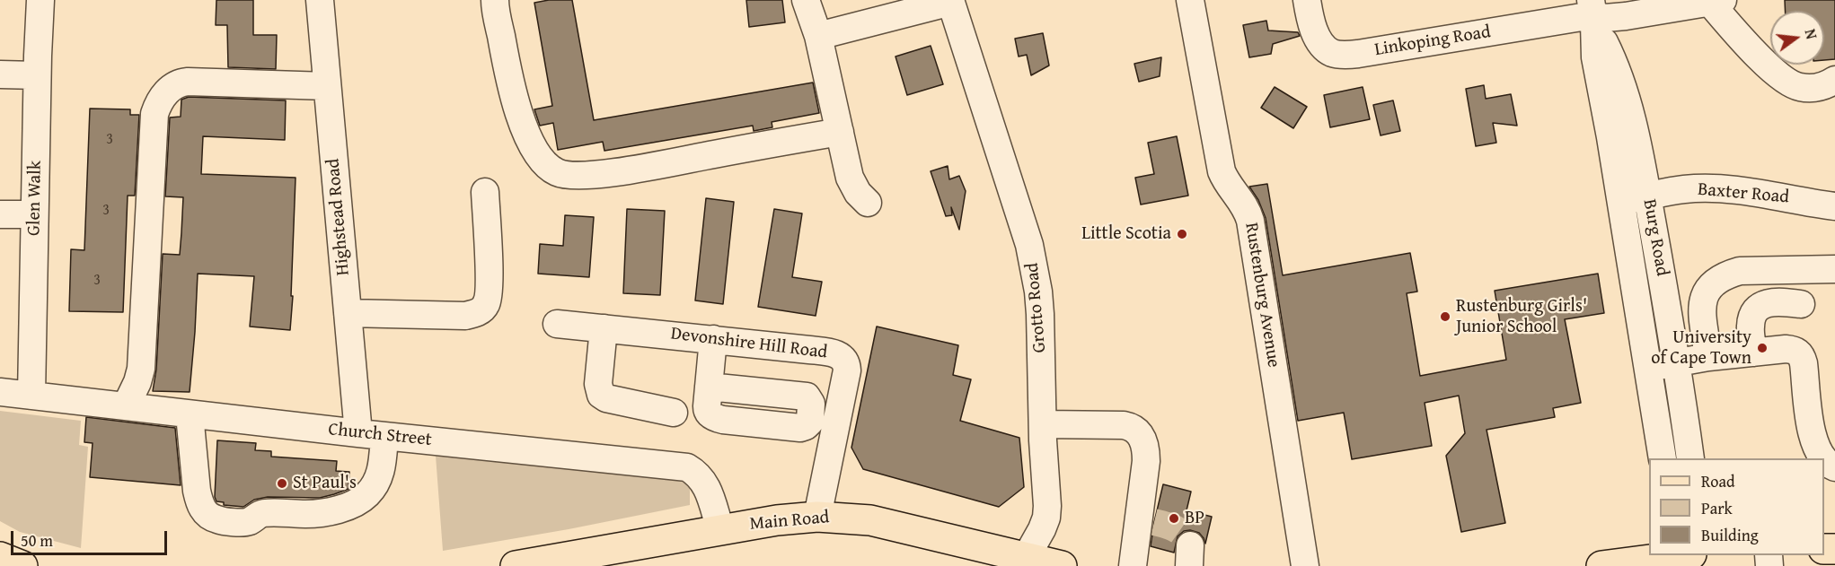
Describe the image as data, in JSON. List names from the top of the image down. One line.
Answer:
{"streets":{"main road":["Main Road"],"street":["Linkoping Road","Baxter Road","Glen Walk","Highstead Road","Burg Road","Rustenburg Avenue","Grotto Road","Devonshire Hill Road","Church Street"]},"crossings":[["Linkoping Road","Burg Road"],["Baxter Road","Burg Road"],["Glen Walk","Church Street"],["Highstead Road","Church Street"],["Grotto Road","Main Road"],["Devonshire Hill Road","Main Road"],["Church Street","Main Road"]],"places":["Little Scotia","Rustenburg Girls' Junior School","University of Cape Town","St Paul's","BP"],"house_numbers":["3","3","3"],"legend":["Road","Park","Building"],"scale_bar":"50 m","north":"right"}
